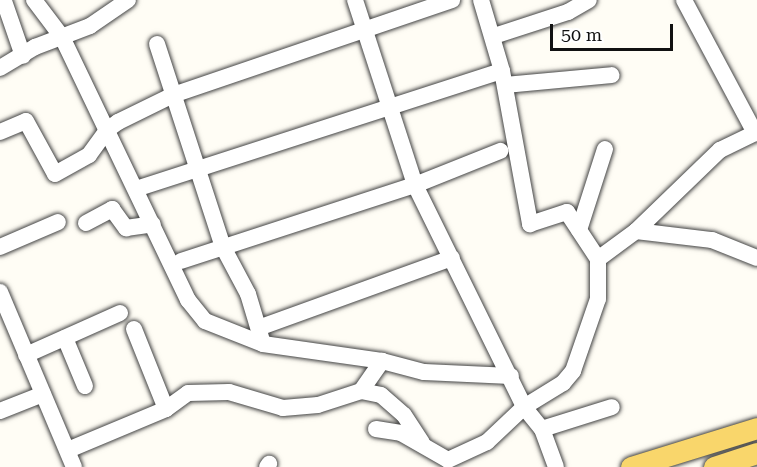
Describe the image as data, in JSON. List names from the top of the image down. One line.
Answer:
{"scale_bar":"50 m"}
